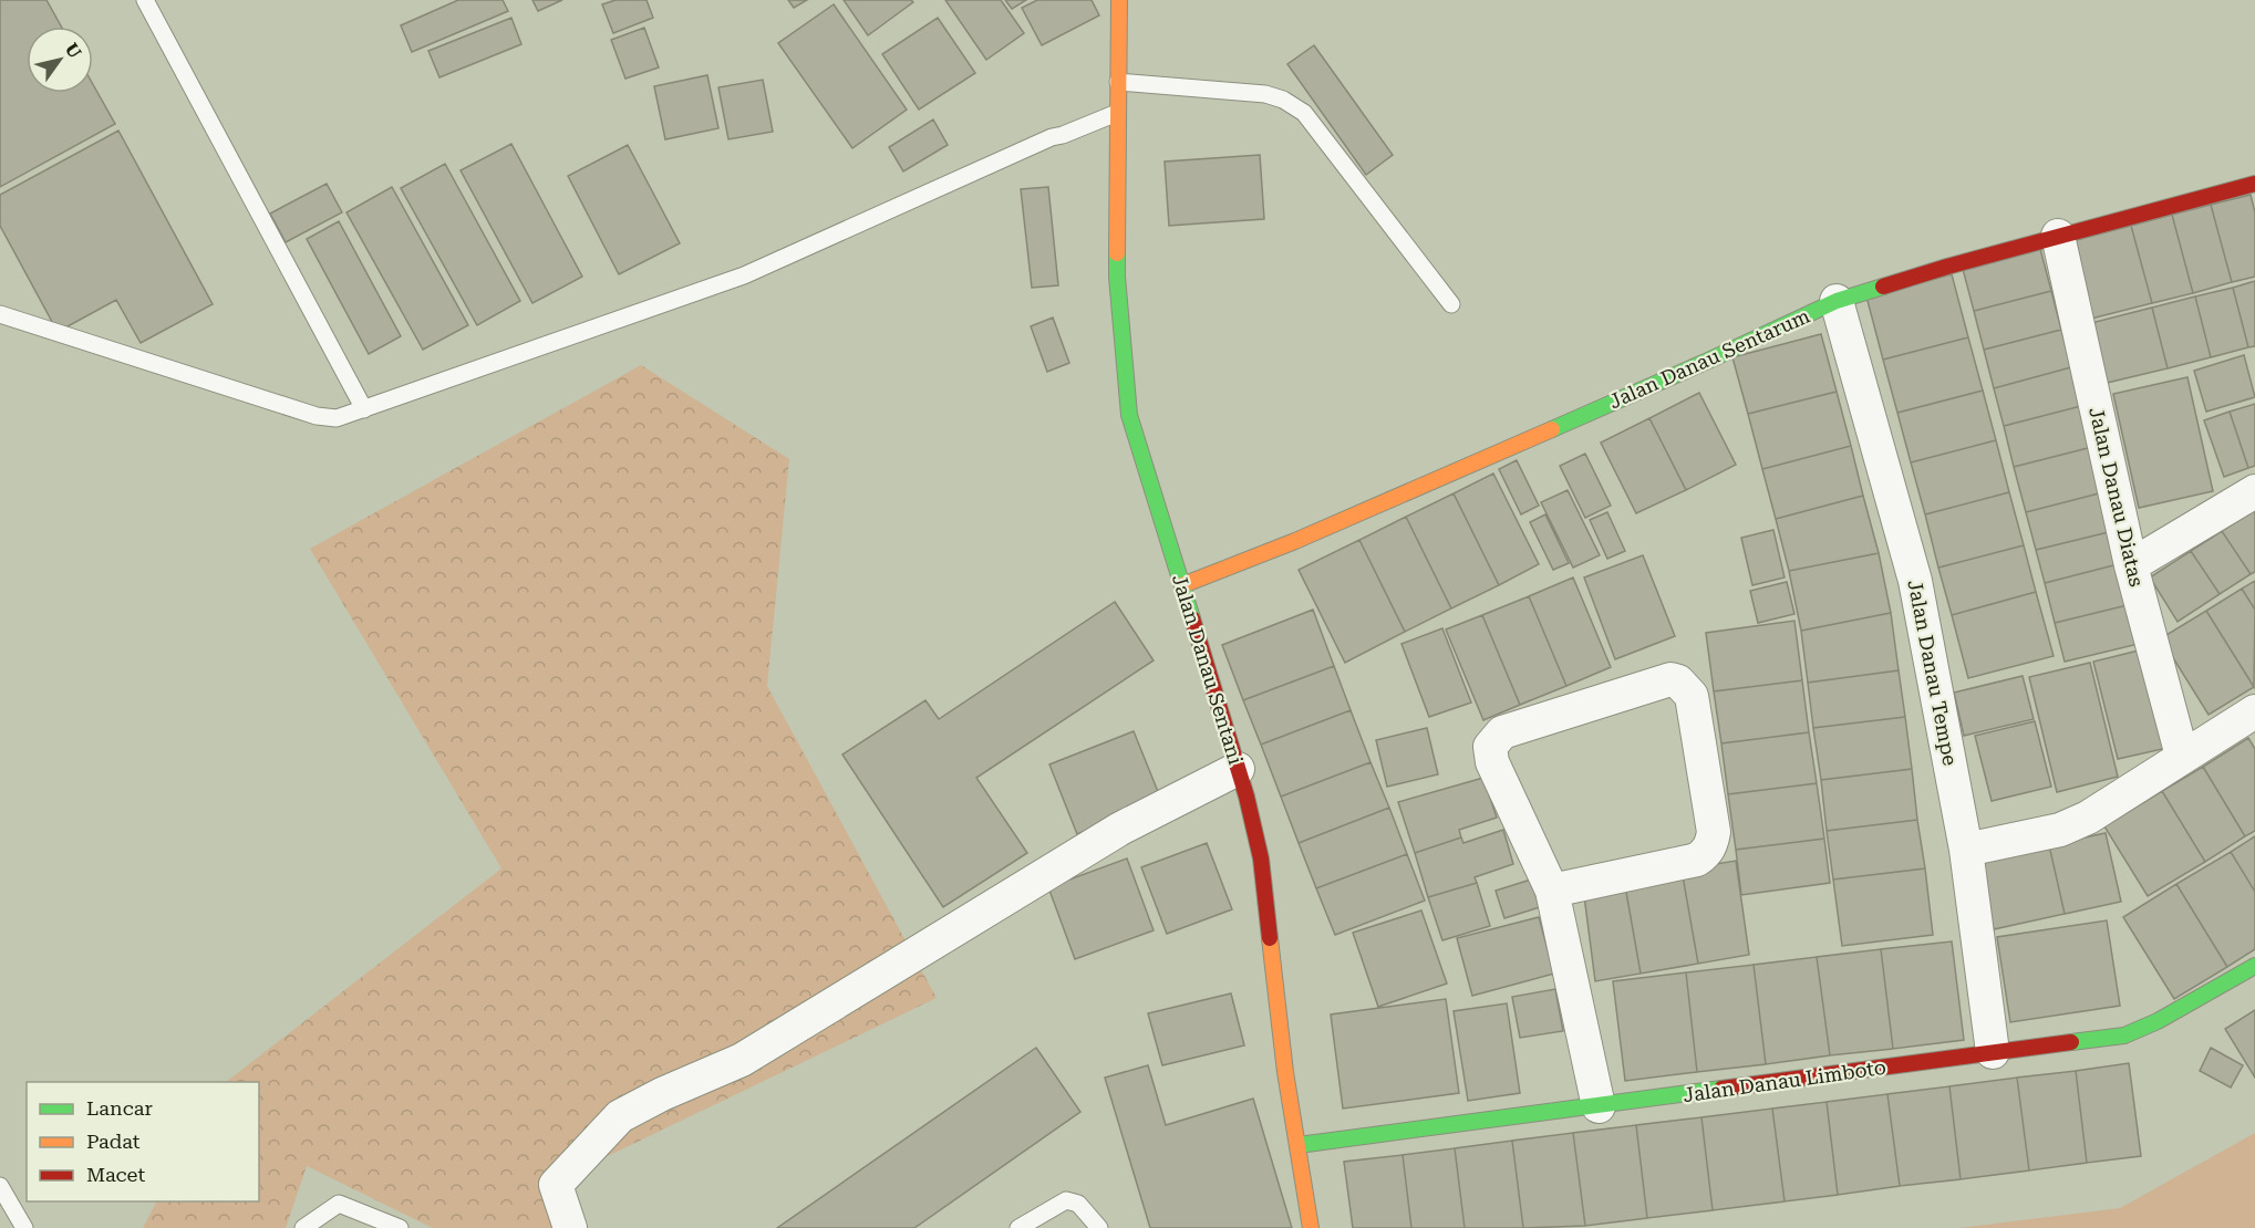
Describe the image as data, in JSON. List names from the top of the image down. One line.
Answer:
{"streets":{"street":["Jalan Danau Sentarum","Jalan Danau Diatas","Jalan Danau Sentani","Jalan Danau Tempe","Jalan Danau Limboto"]},"crossings":[["Jalan Danau Sentarum","Jalan Danau Diatas"],["Jalan Danau Sentarum","Jalan Danau Sentani"],["Jalan Danau Sentarum","Jalan Danau Tempe"],["Jalan Danau Sentani","Jalan Danau Limboto"],["Jalan Danau Tempe","Jalan Danau Limboto"]],"legend":["Lancar","Padat","Macet"],"north":"top right"}
